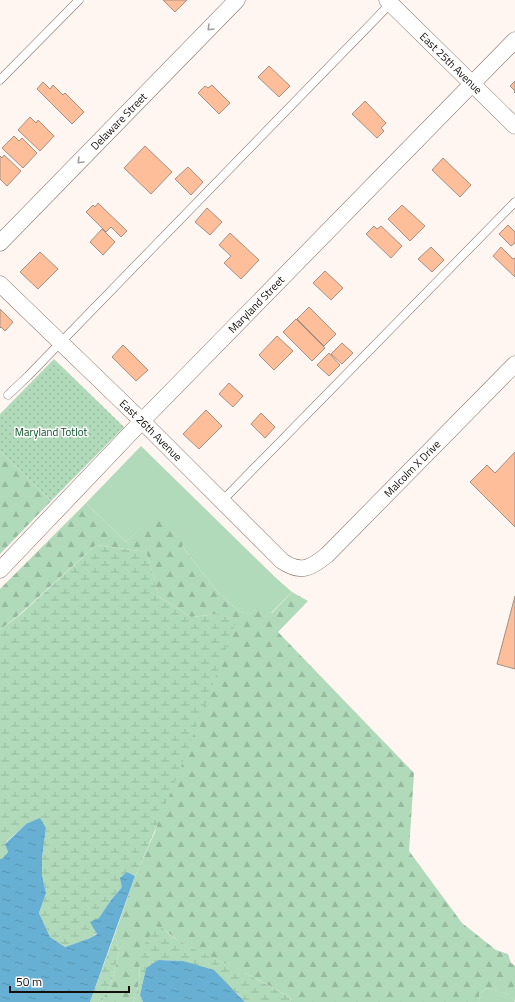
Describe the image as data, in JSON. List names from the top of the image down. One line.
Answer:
{"streets":{"street":["East 25th Avenue","Delaware Street","Maryland Street","East 26th Avenue","Malcolm X Drive"]},"crossings":[["East 25th Avenue","Maryland Street"],["Maryland Street","East 26th Avenue"],["East 26th Avenue","Malcolm X Drive"]],"one_way":["Delaware Street"],"parks":["Maryland Totlot"],"scale_bar":"50 m"}
